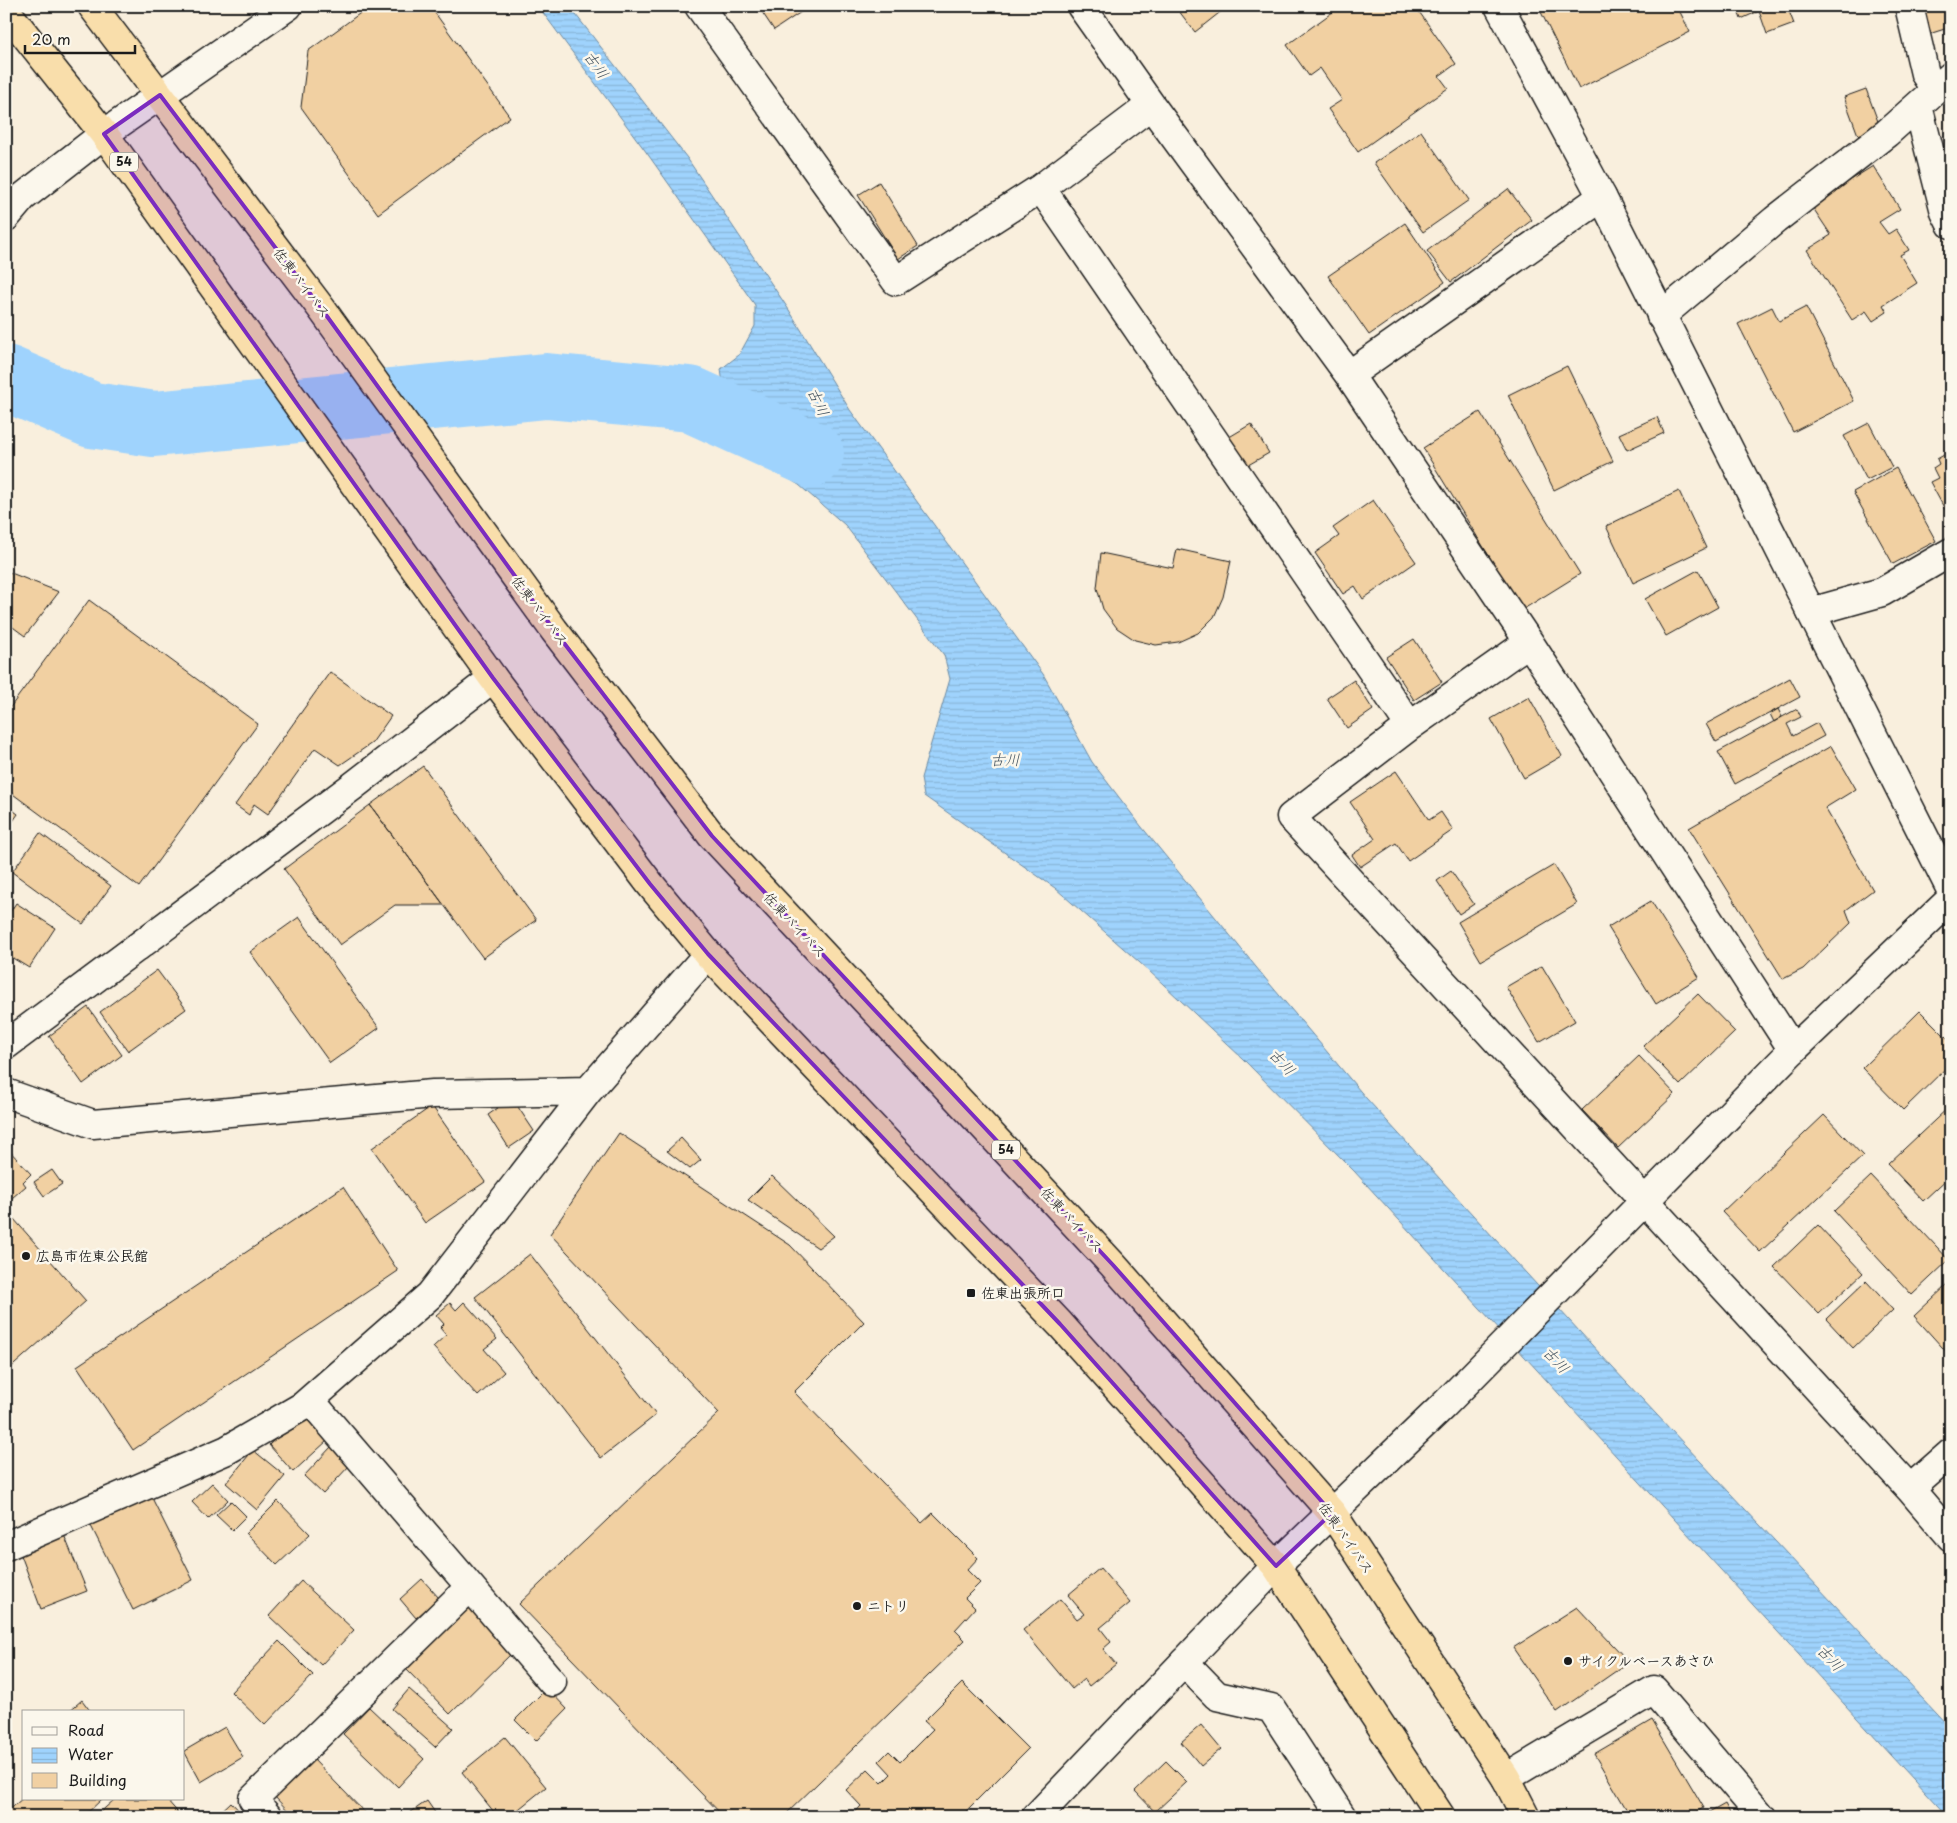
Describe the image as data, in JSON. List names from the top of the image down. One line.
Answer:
{"streets":{"highway":["54","佐東バイパス"]},"water":["古川"],"places":{"other":["広島市佐東公民館","ニトリ","サイクルベースあさひ"],"transit":["佐東出張所口"]},"legend":["Road","Water","Building"],"scale_bar":"20 m"}
